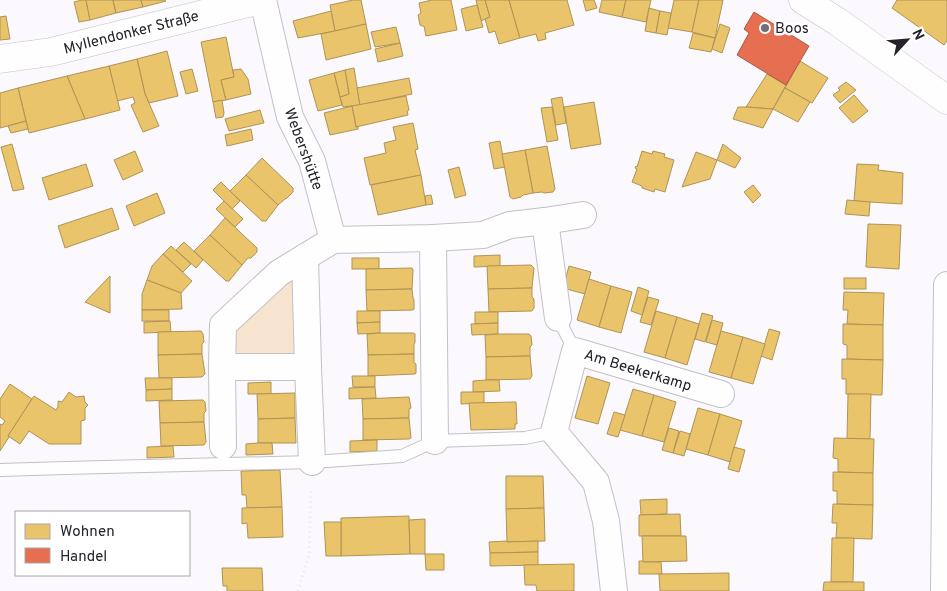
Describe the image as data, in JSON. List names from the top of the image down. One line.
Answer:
{"streets":{"street":["Myllendonker Straße","Webershütte","Am Beekerkamp"]},"crossings":[["Myllendonker Straße","Webershütte"]],"places":["Boos"],"legend":["Wohnen","Handel"],"north":"top right"}
